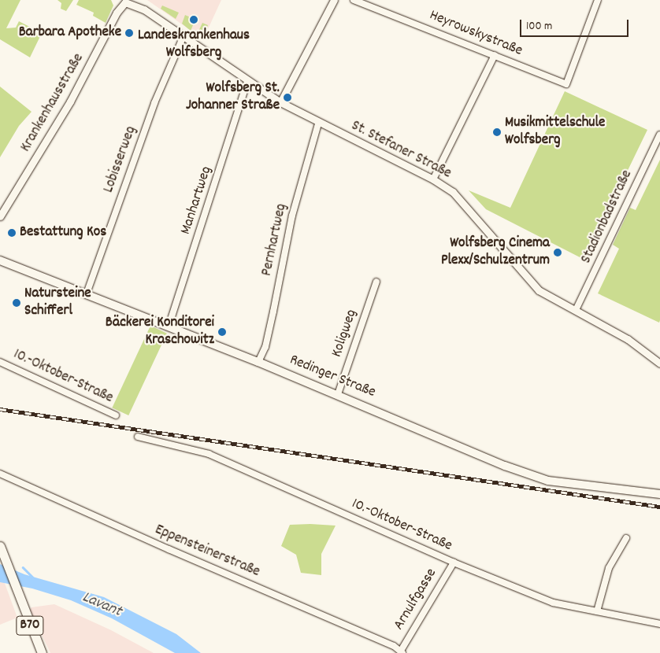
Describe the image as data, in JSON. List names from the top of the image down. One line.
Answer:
{"streets":{"main road":["Redinger Straße","B70"],"street":["Heyrowskystraße","Krankenhausstraße","St. Stefaner Straße","Lobisserweg","Manhartweg","Stadionbadstraße","Pernhartweg","Koligweg","10.-Oktober-Straße","Eppensteinerstraße","Arnulfgasse"]},"crossings":[["Krankenhausstraße","St. Stefaner Straße"],["St. Stefaner Straße","Lobisserweg"],["St. Stefaner Straße","Manhartweg"],["St. Stefaner Straße","Stadionbadstraße"],["St. Stefaner Straße","Pernhartweg"],["Lobisserweg","Redinger Straße"],["Manhartweg","Redinger Straße"],["Pernhartweg","Redinger Straße"],["Koligweg","Redinger Straße"],["10.-Oktober-Straße","Arnulfgasse"],["Eppensteinerstraße","Arnulfgasse"]],"water":["Lavant"],"places":["Landeskrankenhaus Wolfsberg","Barbara Apotheke","Wolfsberg St. Johanner Straße","Musikmittelschule Wolfsberg","Bestattung Kos","Wolfsberg Cinema Plexx/Schulzentrum","Natursteine Schifferl","Bäckerei Konditorei Kraschowitz"],"scale_bar":"100 m"}
